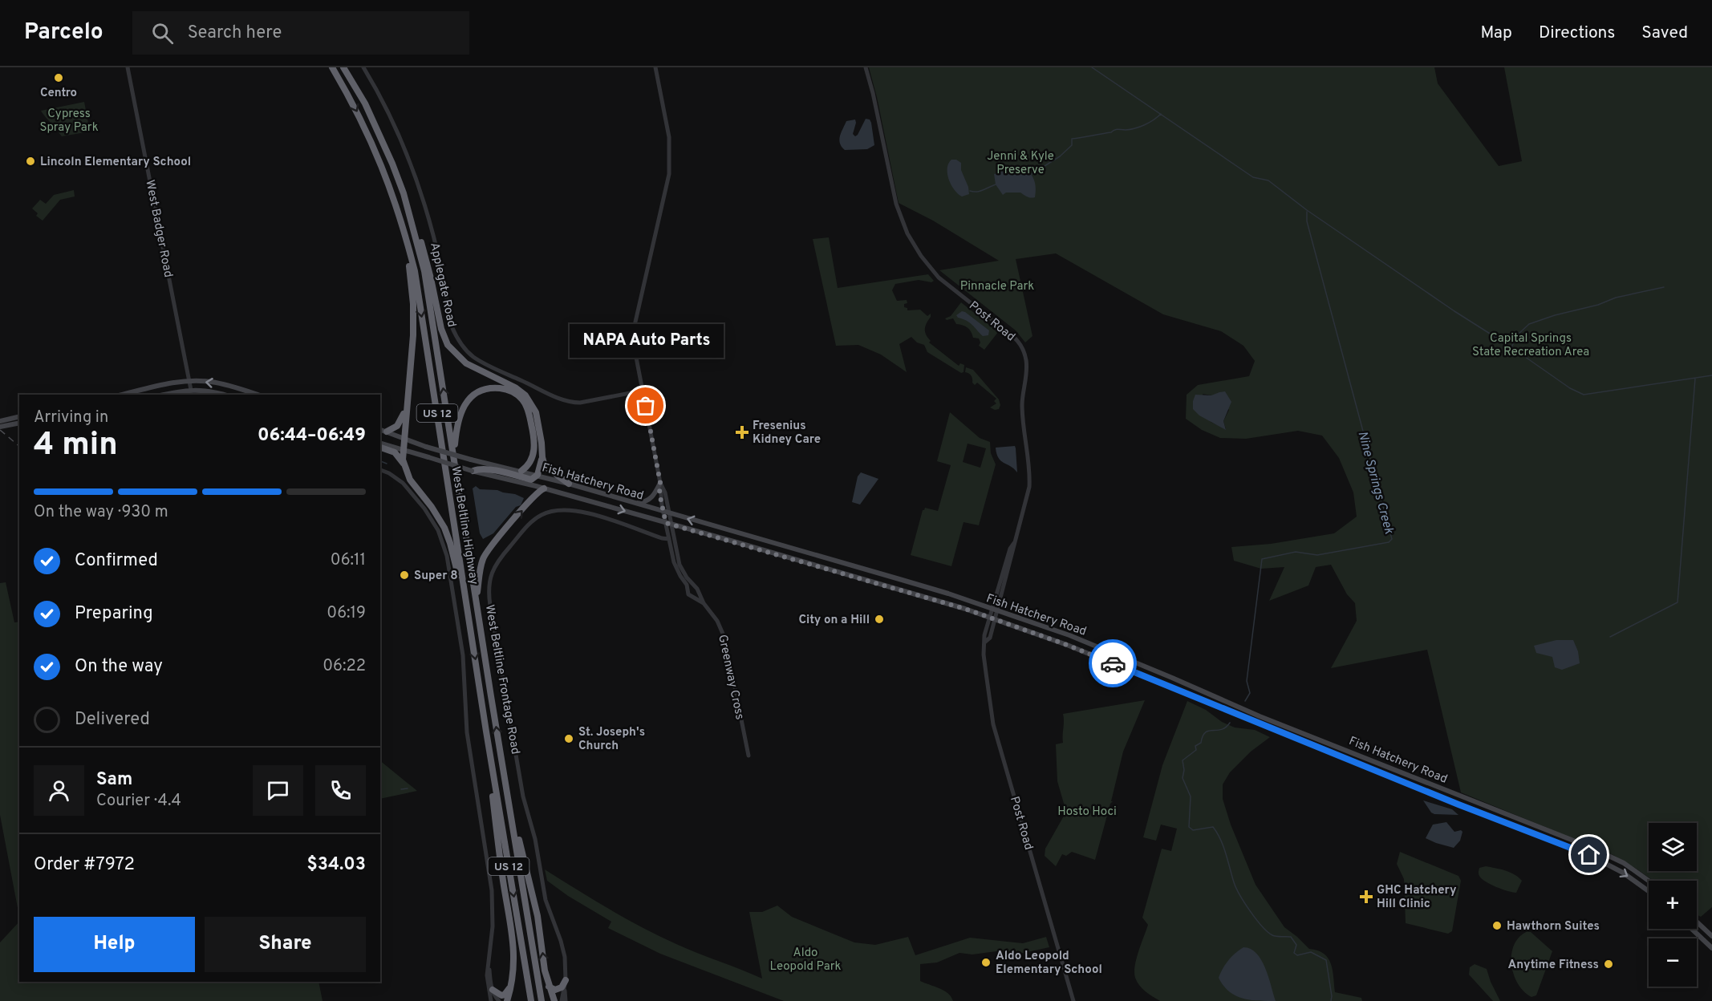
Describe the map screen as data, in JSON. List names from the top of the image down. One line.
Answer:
{"streets":{"highway":["US 12","West Beltline Highway"],"main road":["Fish Hatchery Road"],"street":["West Badger Road","Applegate Road","Post Road","Greenway Cross","West Beltline Frontage Road"]},"crossings":[["Applegate Road","Greenway Cross"],["Post Road","Fish Hatchery Road"],["Fish Hatchery Road","Greenway Cross"],["Greenway Cross","West Beltline Frontage Road"]],"water":["Nine Springs Creek"],"parks":["Cypress Spray Park","Jenni & Kyle Preserve","Pinnacle Park","Capital Springs State Recreation Area","Hosto Hoci","Aldo Leopold Park"],"places":{"other":["Centro","Lincoln Elementary School","NAPA Auto Parts","Super 8","City on a Hill","St. Joseph's Church","Hawthorn Suites","Aldo Leopold Elementary School","Anytime Fitness"],"health":["Fresenius Kidney Care","GHC Hatchery Hill Clinic"]},"page":{"header":"Parcelo","search":"Search here","nav":["Map","Directions","Saved"],"bubble":"NAPA Auto Parts","heading":["4 min","Arriving in","06:44–06:49"],"panel":["Sam","Courier · 4.4","Order #7972","$34.03"],"bar":"On the way · 930 m","list":[["Confirmed","06:11"],["Preparing","06:19"],["On the way","06:22"],"Delivered"],"map_buttons":["+","−"],"buttons":["Help","Share"]}}
